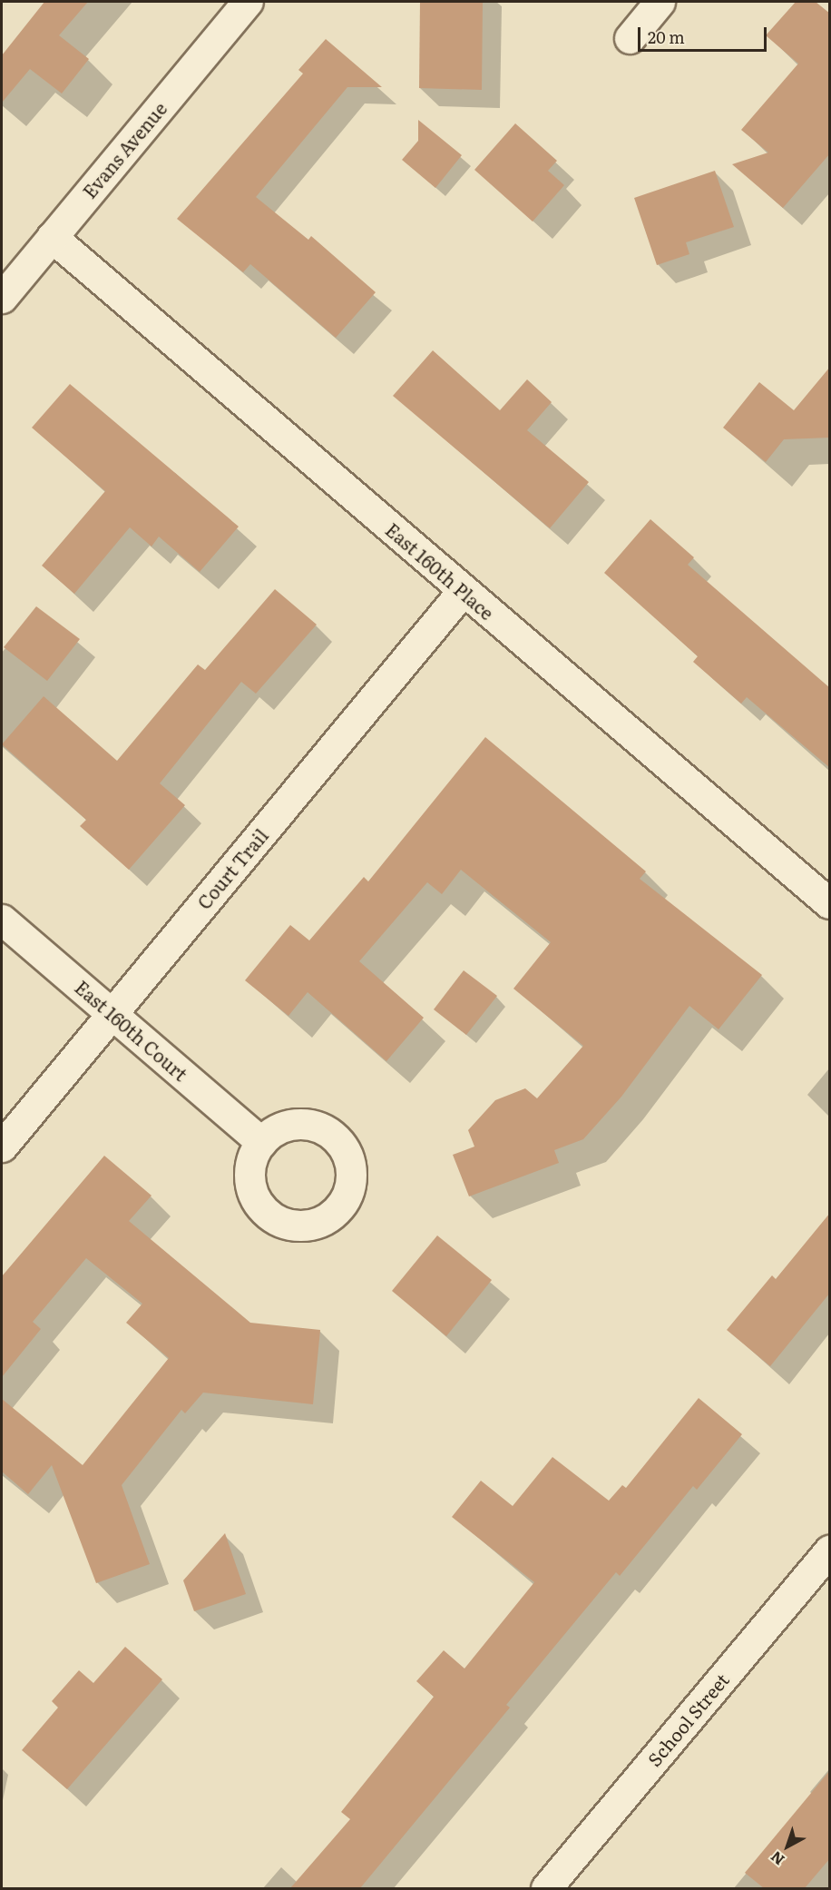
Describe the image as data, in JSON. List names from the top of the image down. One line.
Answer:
{"streets":{"street":["Evans Avenue","East 160th Place","Court Trail","East 160th Court","School Street"]},"crossings":[["Evans Avenue","East 160th Place"],["East 160th Place","Court Trail"],["Court Trail","East 160th Court"]],"scale_bar":"20 m","north":"bottom left"}
